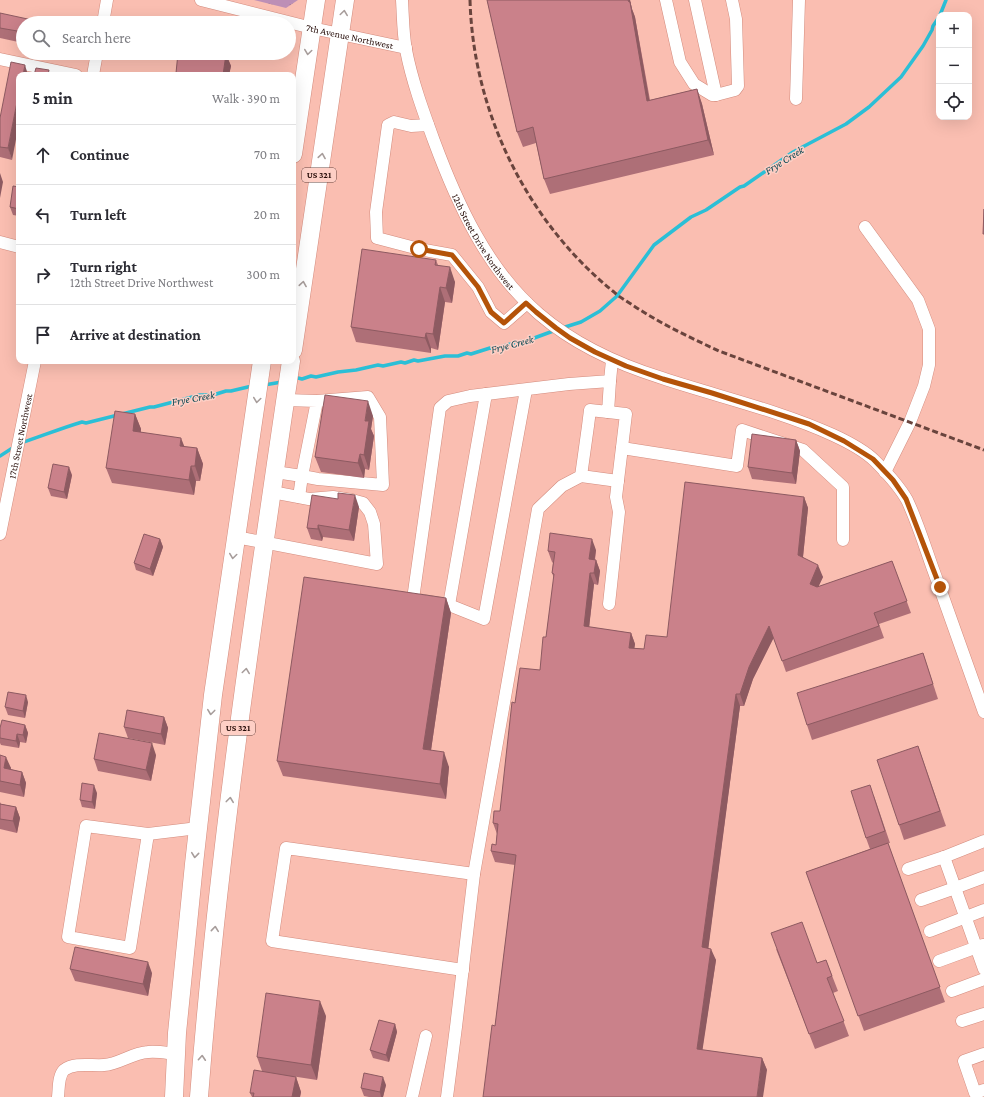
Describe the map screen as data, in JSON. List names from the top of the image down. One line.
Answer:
{"streets":{"highway":["US 321"],"street":["7th Avenue Northwest","12th Street Drive Northwest","17th Street Northwest"]},"crossings":[["7th Avenue Northwest","US 321"],["7th Avenue Northwest","12th Street Drive Northwest"]],"water":["Frye Creek"],"page":{"map_buttons":["+","−"],"search":"Search here","heading":["5 min","Walk · 390 m"],"list":[["Continue","70 m"],["Turn left","20 m"],["Turn right","12th Street Drive Northwest","300 m"],"Arrive at destination"]}}
